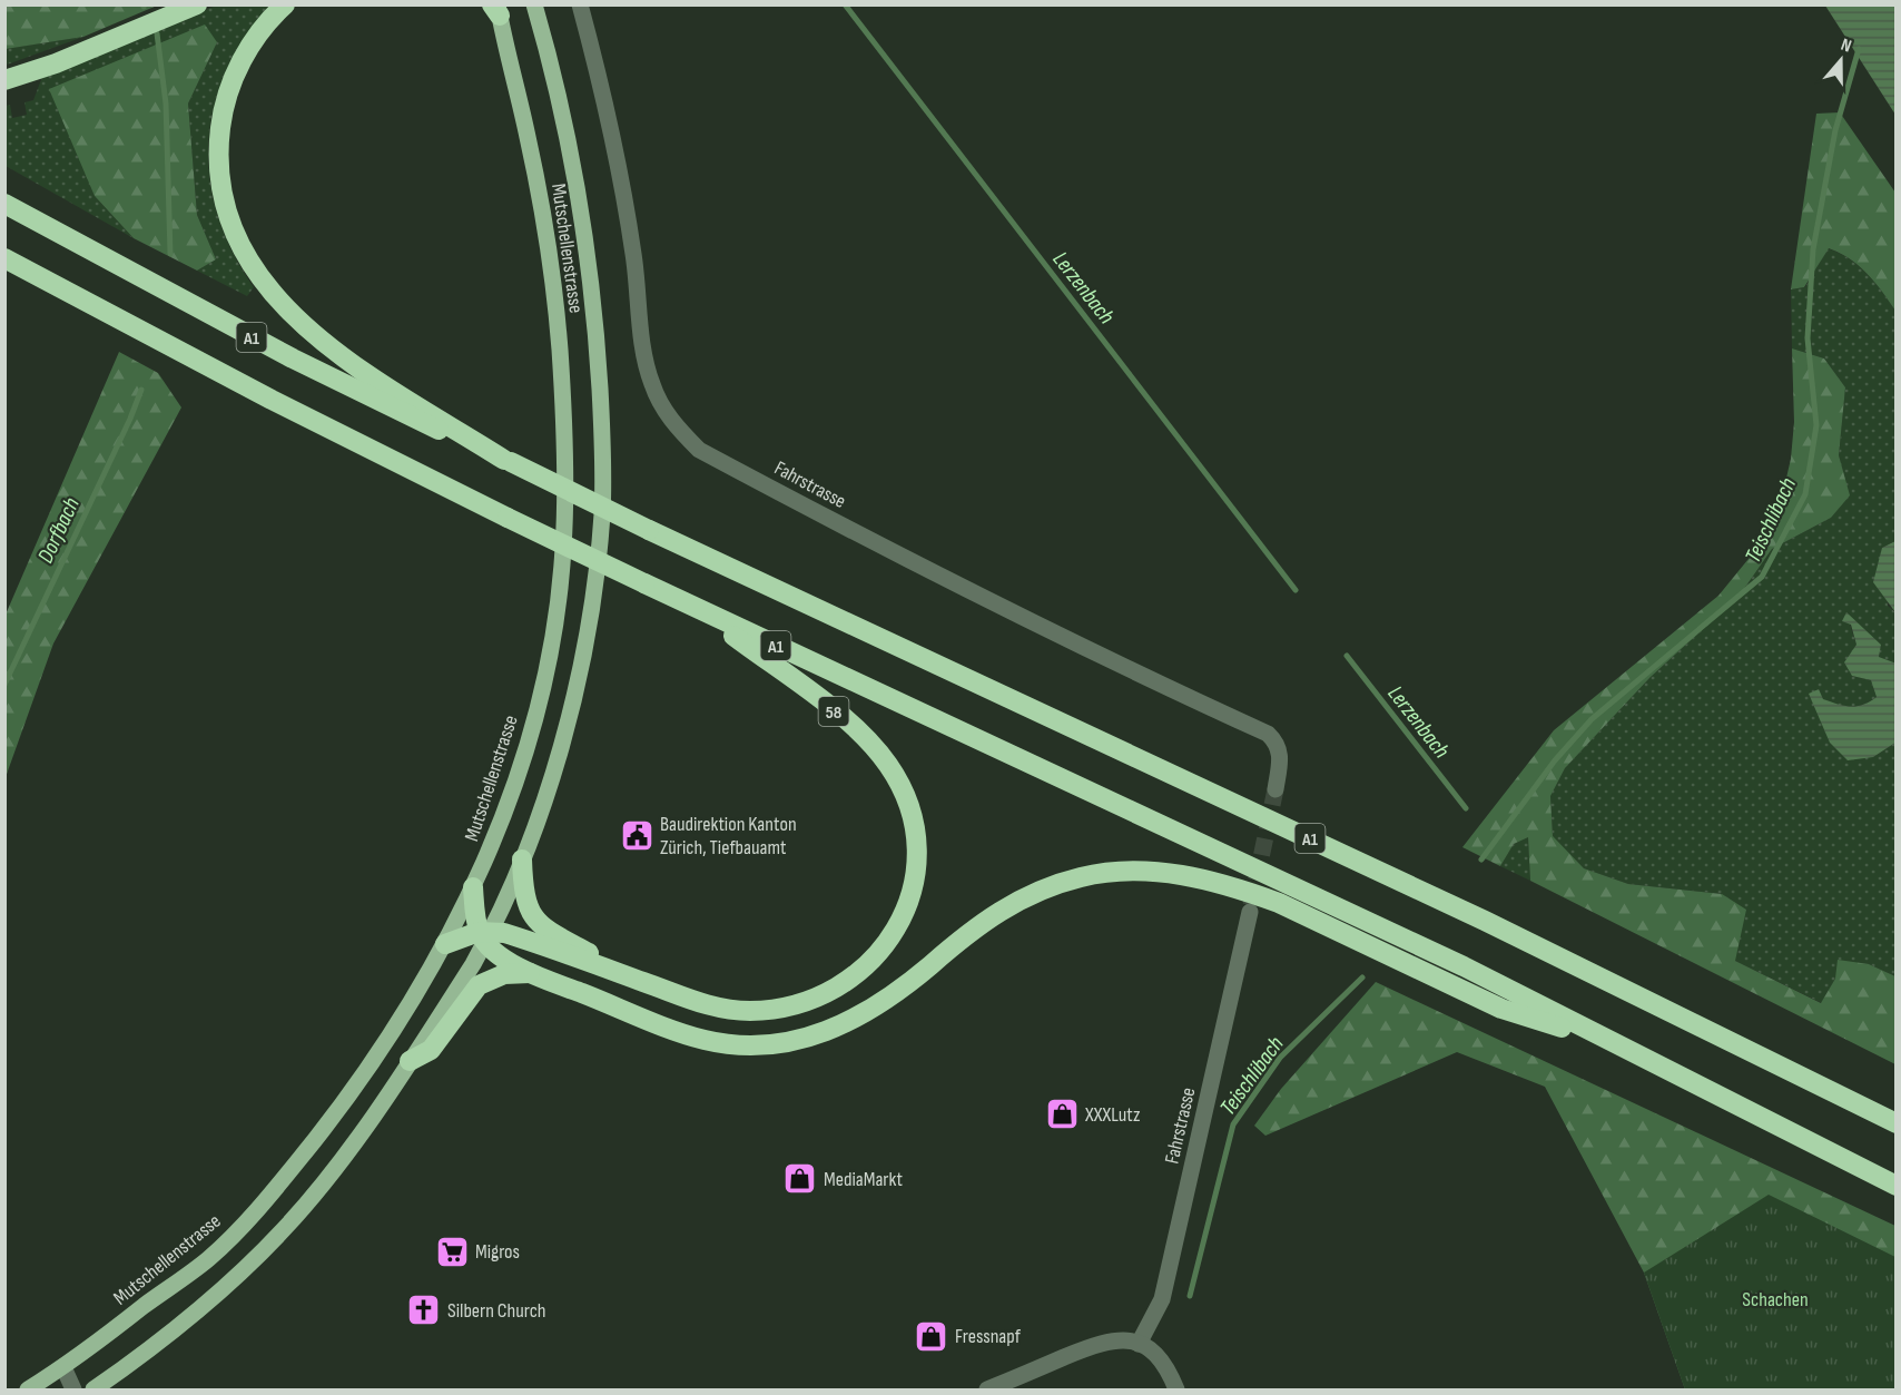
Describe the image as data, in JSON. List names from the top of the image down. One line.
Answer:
{"streets":{"highway":["A1","58"],"main road":["Mutschellenstrasse"],"street":["Fahrstrasse"]},"crossings":[["Mutschellenstrasse","58"],["A1","58"]],"water":["Lerzenbach","Teischlibach","Dorfbach"],"parks":["Schachen"],"places":{"public building":["Baudirektion Kanton Zürich, Tiefbauamt"],"shop":["XXXLutz","MediaMarkt","Fressnapf"],"supermarket":["Migros"],"church":["Silbern Church"]},"north":"top"}
